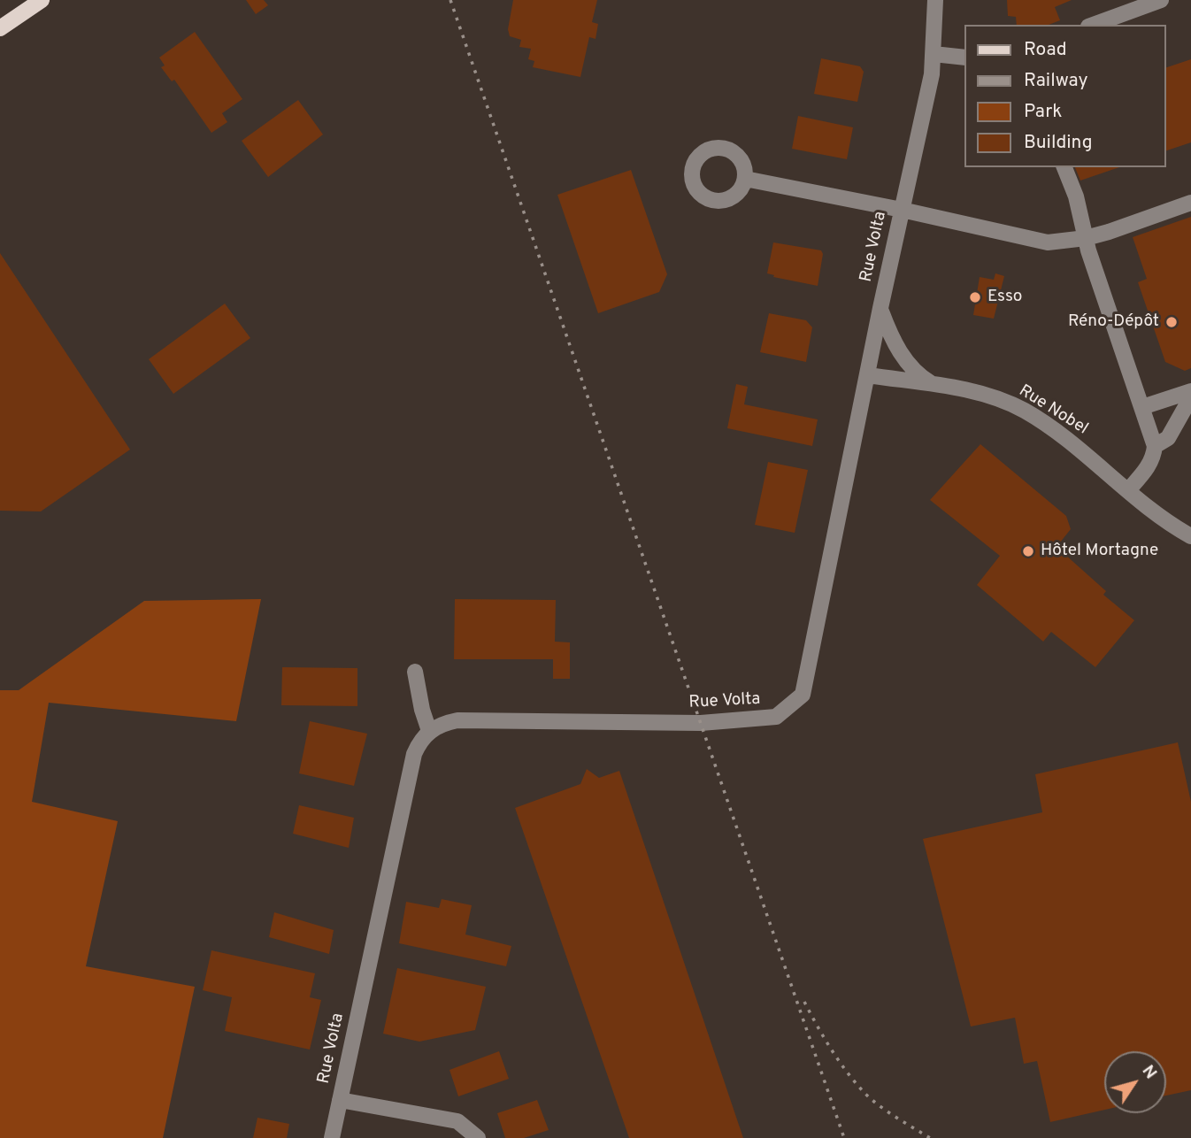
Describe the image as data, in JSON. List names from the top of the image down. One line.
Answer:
{"streets":{"street":["Rue Volta","Rue Nobel"]},"crossings":[["Rue Volta","Rue Nobel"]],"places":["Esso","Réno-Dépôt","Hôtel Mortagne"],"legend":["Road","Railway","Park","Building"],"north":"top right"}
